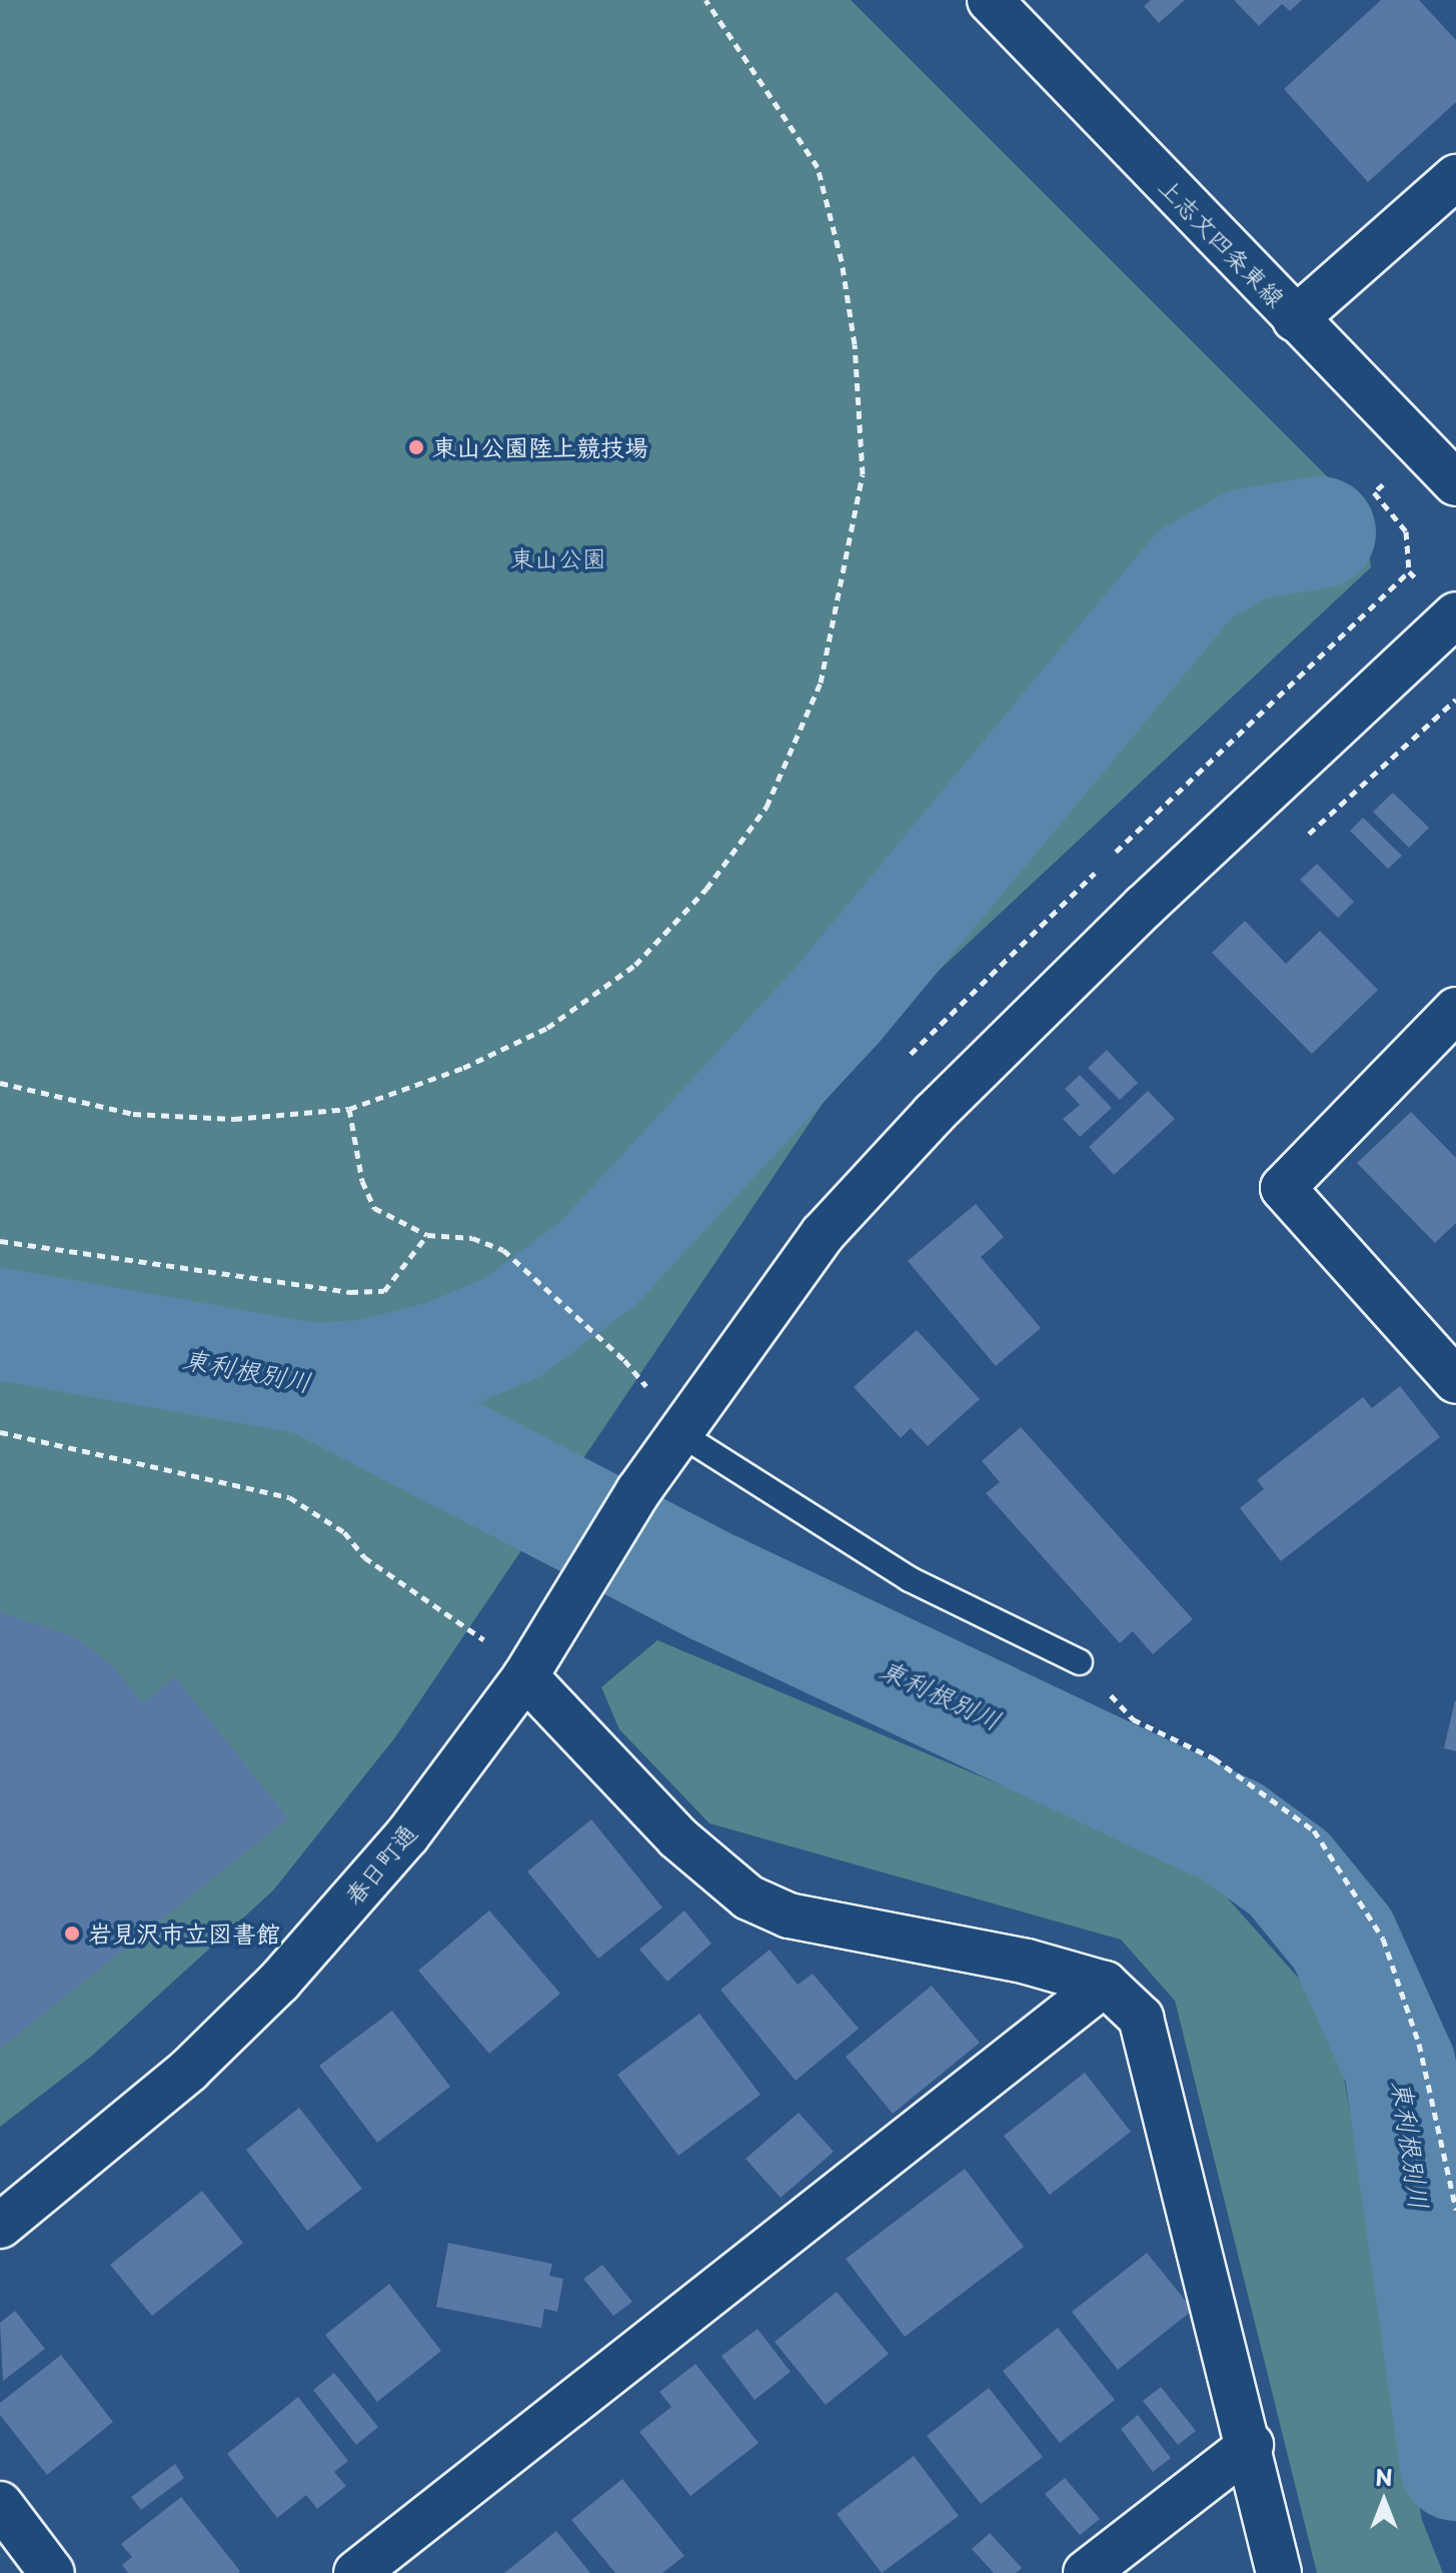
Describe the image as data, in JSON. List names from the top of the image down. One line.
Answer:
{"streets":{"street":["上志文四条東線","春日町通"]},"water":["東利根別川"],"parks":["東山公園"],"places":["東山公園陸上競技場","岩見沢市立図書館"],"north":"top"}
